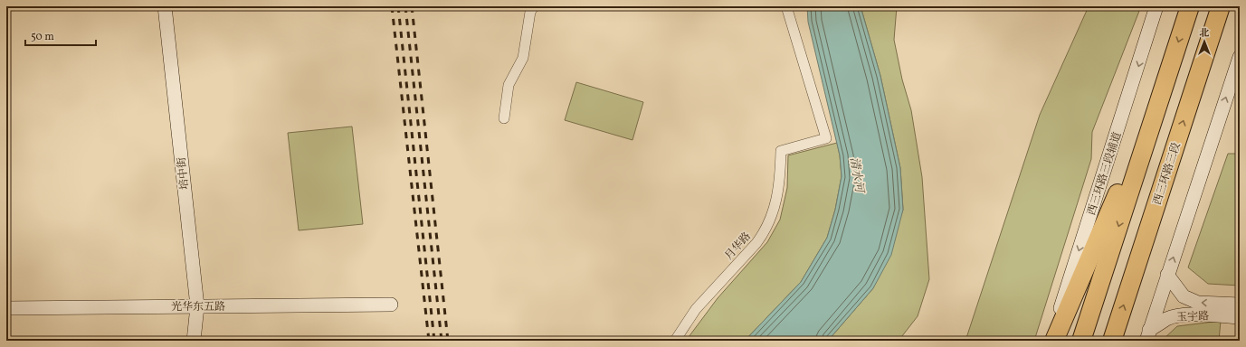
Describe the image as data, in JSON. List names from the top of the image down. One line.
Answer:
{"streets":{"highway":["西三环路三段"],"street":["培中街","西三环路三段辅道","月华路","光华东五路","玉宇路"]},"crossings":[["培中街","光华东五路"]],"water":["清水河"],"scale_bar":"50 m","north":"top"}
